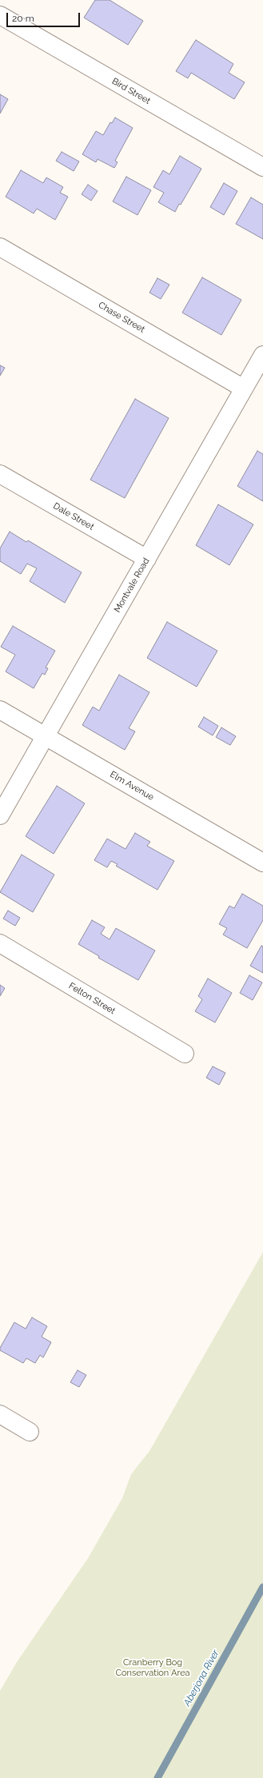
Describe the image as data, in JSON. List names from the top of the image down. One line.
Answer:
{"streets":{"street":["Bird Street","Chase Street","Dale Street","Montvale Road","Elm Avenue","Felton Street"]},"crossings":[["Chase Street","Montvale Road"],["Dale Street","Montvale Road"],["Montvale Road","Elm Avenue"]],"water":["Aberjona River"],"parks":["Cranberry Bog Conservation Area"],"scale_bar":"20 m"}
